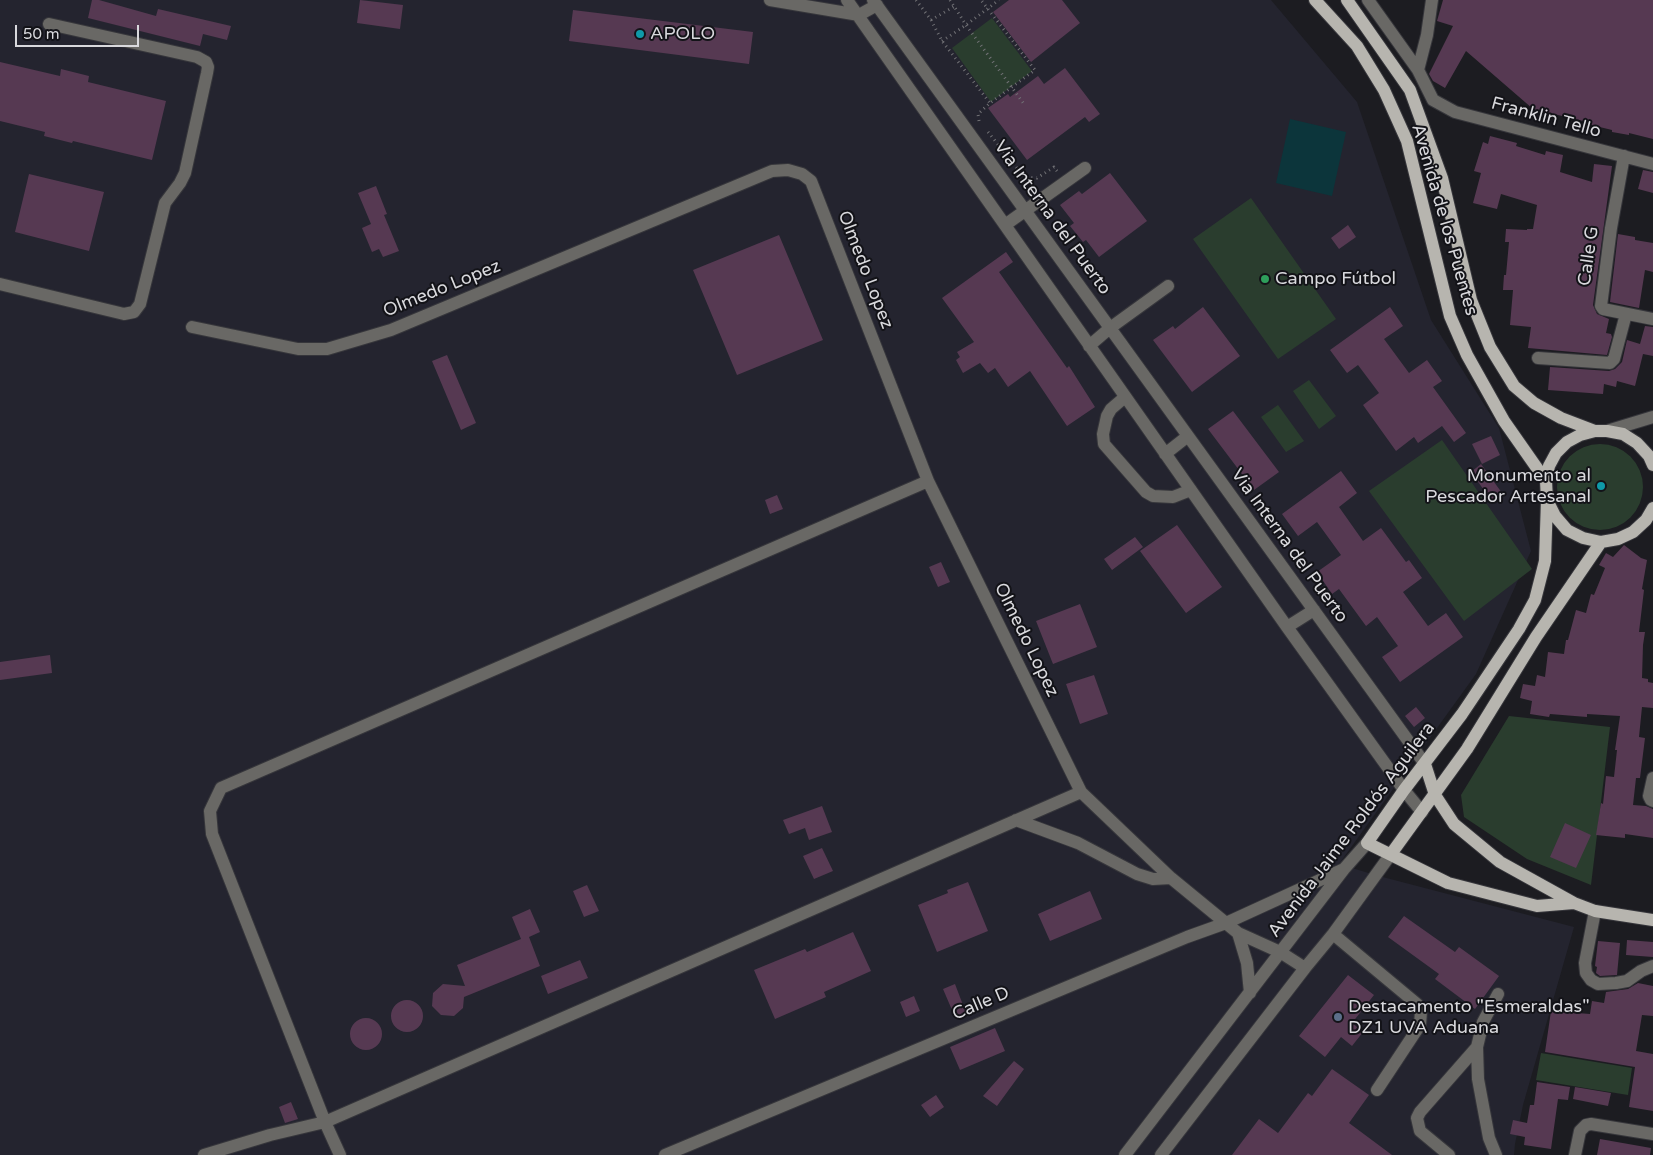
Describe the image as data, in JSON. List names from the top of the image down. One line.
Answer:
{"streets":{"main road":["Via Interna del Puerto","Avenida de los Puentes","Avenida Jaime Roldós Aguilera"],"street":["Franklin Tello","Calle G","Olmedo Lopez","Calle D"]},"crossings":[["Franklin Tello","Calle G"],["Via Interna del Puerto","Avenida Jaime Roldós Aguilera"],["Avenida de los Puentes","Avenida Jaime Roldós Aguilera"],["Olmedo Lopez","Calle D"],["Avenida Jaime Roldós Aguilera","Calle D"]],"places":["APOLO","Campo Fútbol","Monumento al Pescador Artesanal","Destacamento \"Esmeraldas\" DZ1 UVA Aduana"],"scale_bar":"50 m"}
